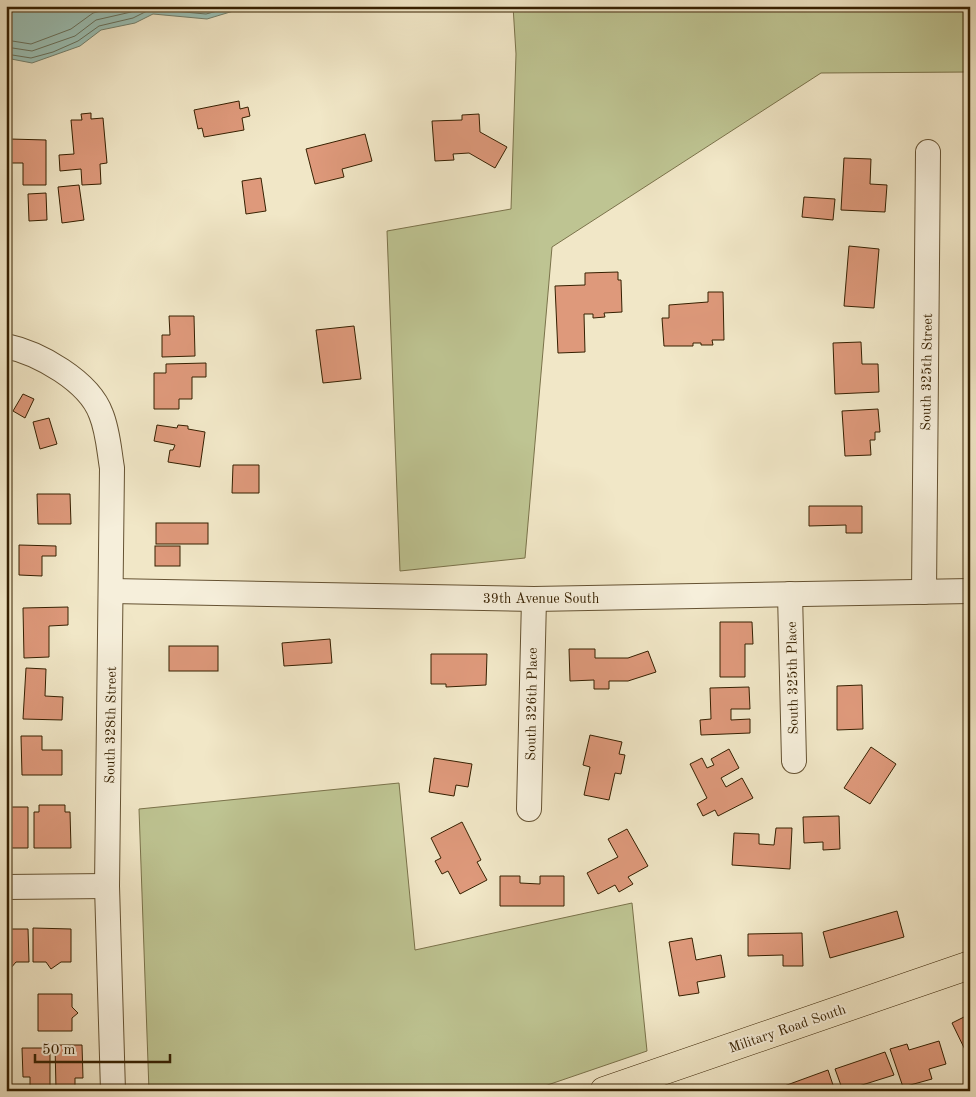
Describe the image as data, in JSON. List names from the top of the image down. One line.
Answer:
{"streets":{"main road":["Military Road South"],"street":["South 325th Street","39th Avenue South","South 325th Place","South 326th Place","South 328th Street"]},"crossings":[["South 325th Street","39th Avenue South"],["39th Avenue South","South 325th Place"],["39th Avenue South","South 326th Place"],["39th Avenue South","South 328th Street"]],"scale_bar":"50 m"}
